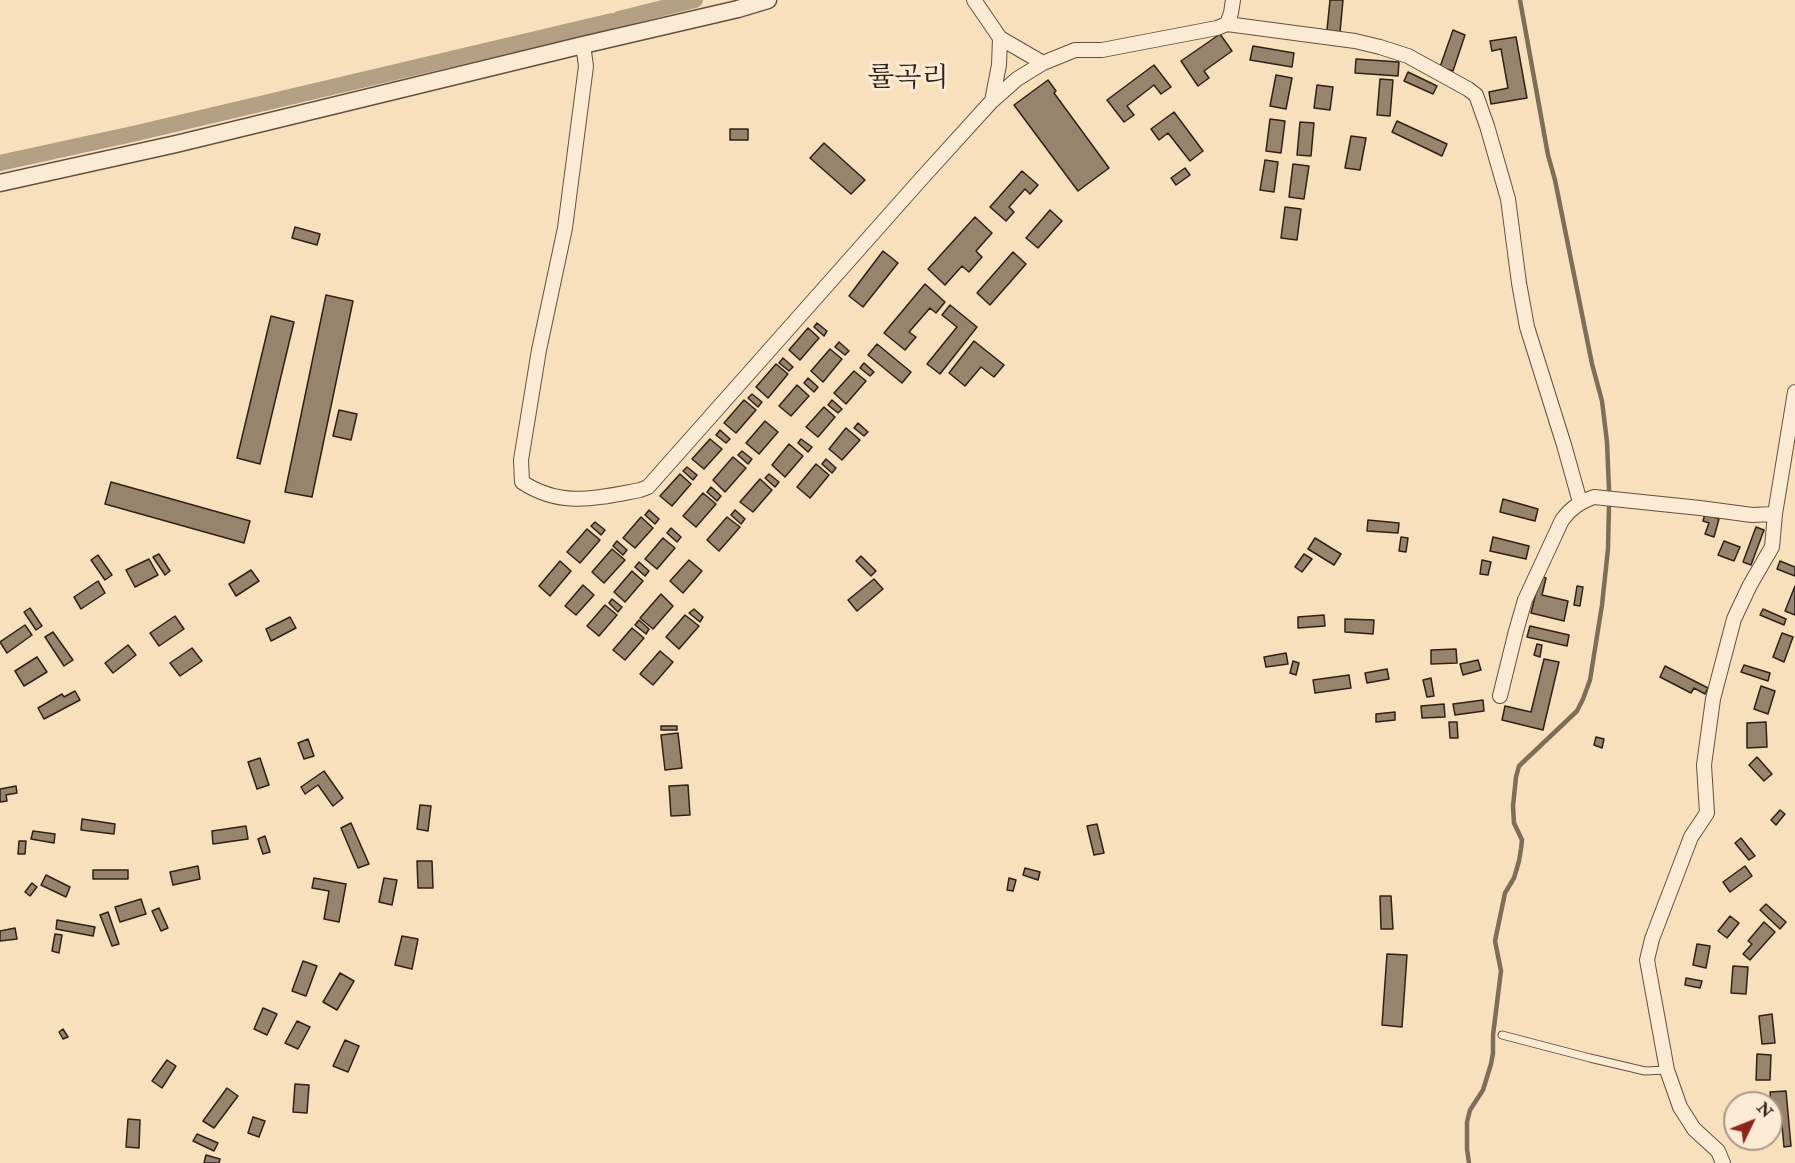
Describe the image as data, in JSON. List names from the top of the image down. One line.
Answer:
{"districts":["률곡리"],"north":"top right"}
